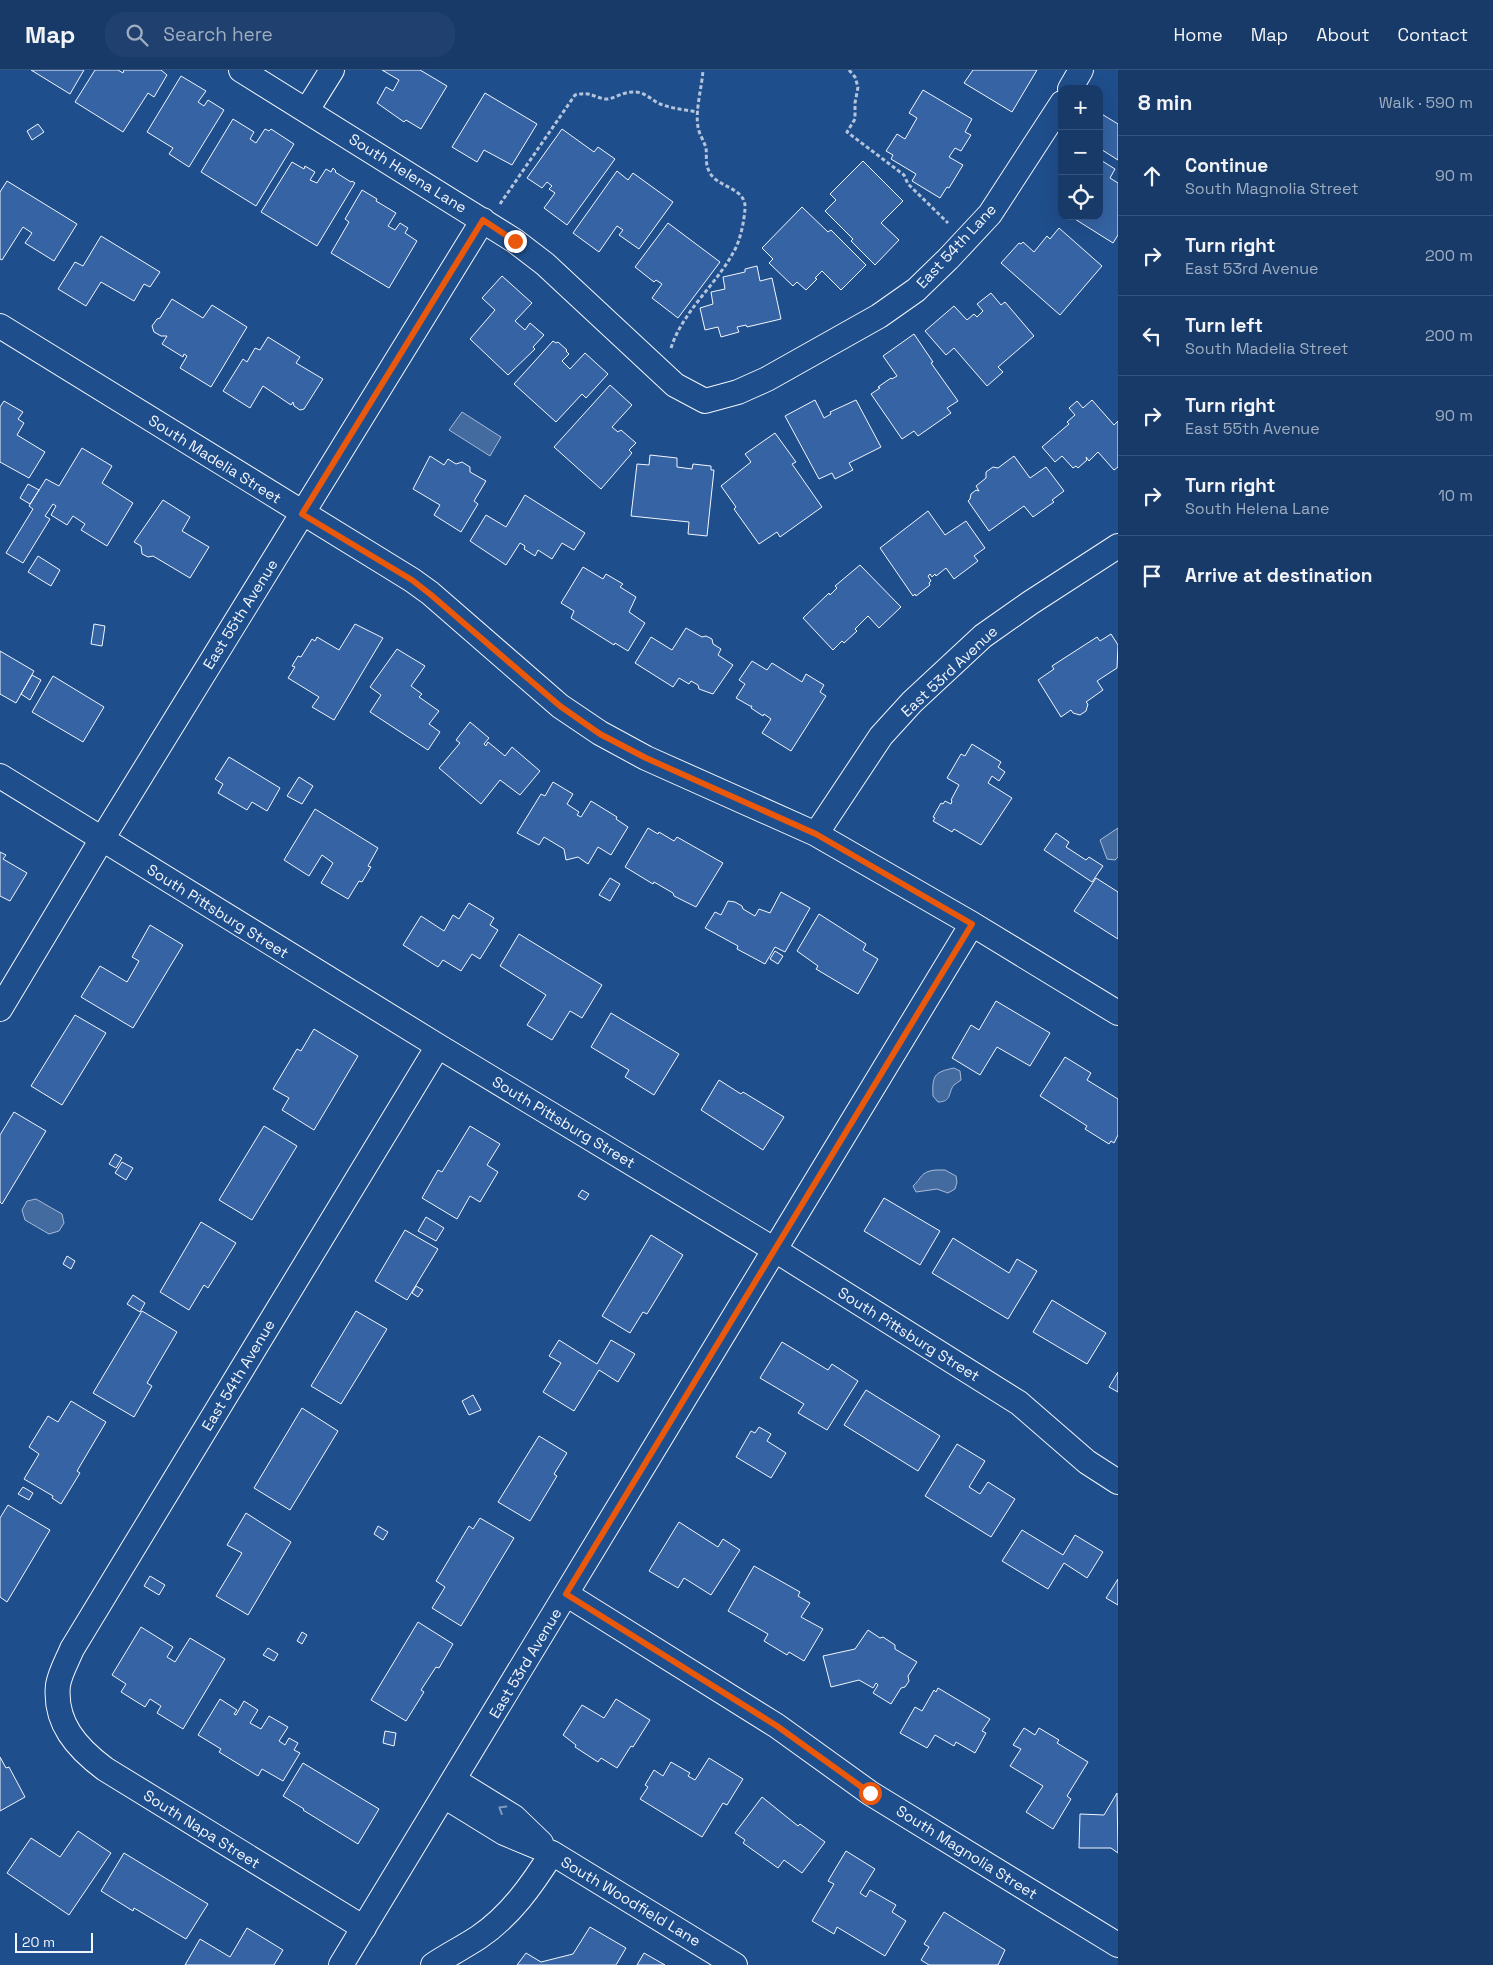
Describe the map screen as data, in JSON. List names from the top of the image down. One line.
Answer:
{"streets":{"street":["South Helena Lane","East 54th Lane","South Madelia Street","East 55th Avenue","East 53rd Avenue","South Pittsburg Street","East 54th Avenue","South Napa Street","South Magnolia Street","South Woodfield Lane"]},"crossings":[["South Helena Lane","East 54th Lane"],["South Helena Lane","East 55th Avenue"],["South Madelia Street","East 55th Avenue"],["South Madelia Street","East 53rd Avenue"],["East 55th Avenue","South Pittsburg Street"],["East 53rd Avenue","South Pittsburg Street"],["East 53rd Avenue","South Napa Street"],["East 53rd Avenue","South Magnolia Street"],["East 53rd Avenue","South Woodfield Lane"],["South Pittsburg Street","East 54th Avenue"],["East 54th Avenue","South Napa Street"]],"scale_bar":"20 m","page":{"header":"Map","search":"Search here","nav":["Home","Map","About","Contact"],"heading":["8 min","Walk · 590 m"],"map_buttons":["+","−"],"list":[["Continue","South Magnolia Street","90 m"],["Turn right","East 53rd Avenue","200 m"],["Turn left","South Madelia Street","200 m"],["Turn right","East 55th Avenue","90 m"],["Turn right","South Helena Lane","10 m"],"Arrive at destination"],"scale":"20 m"}}
